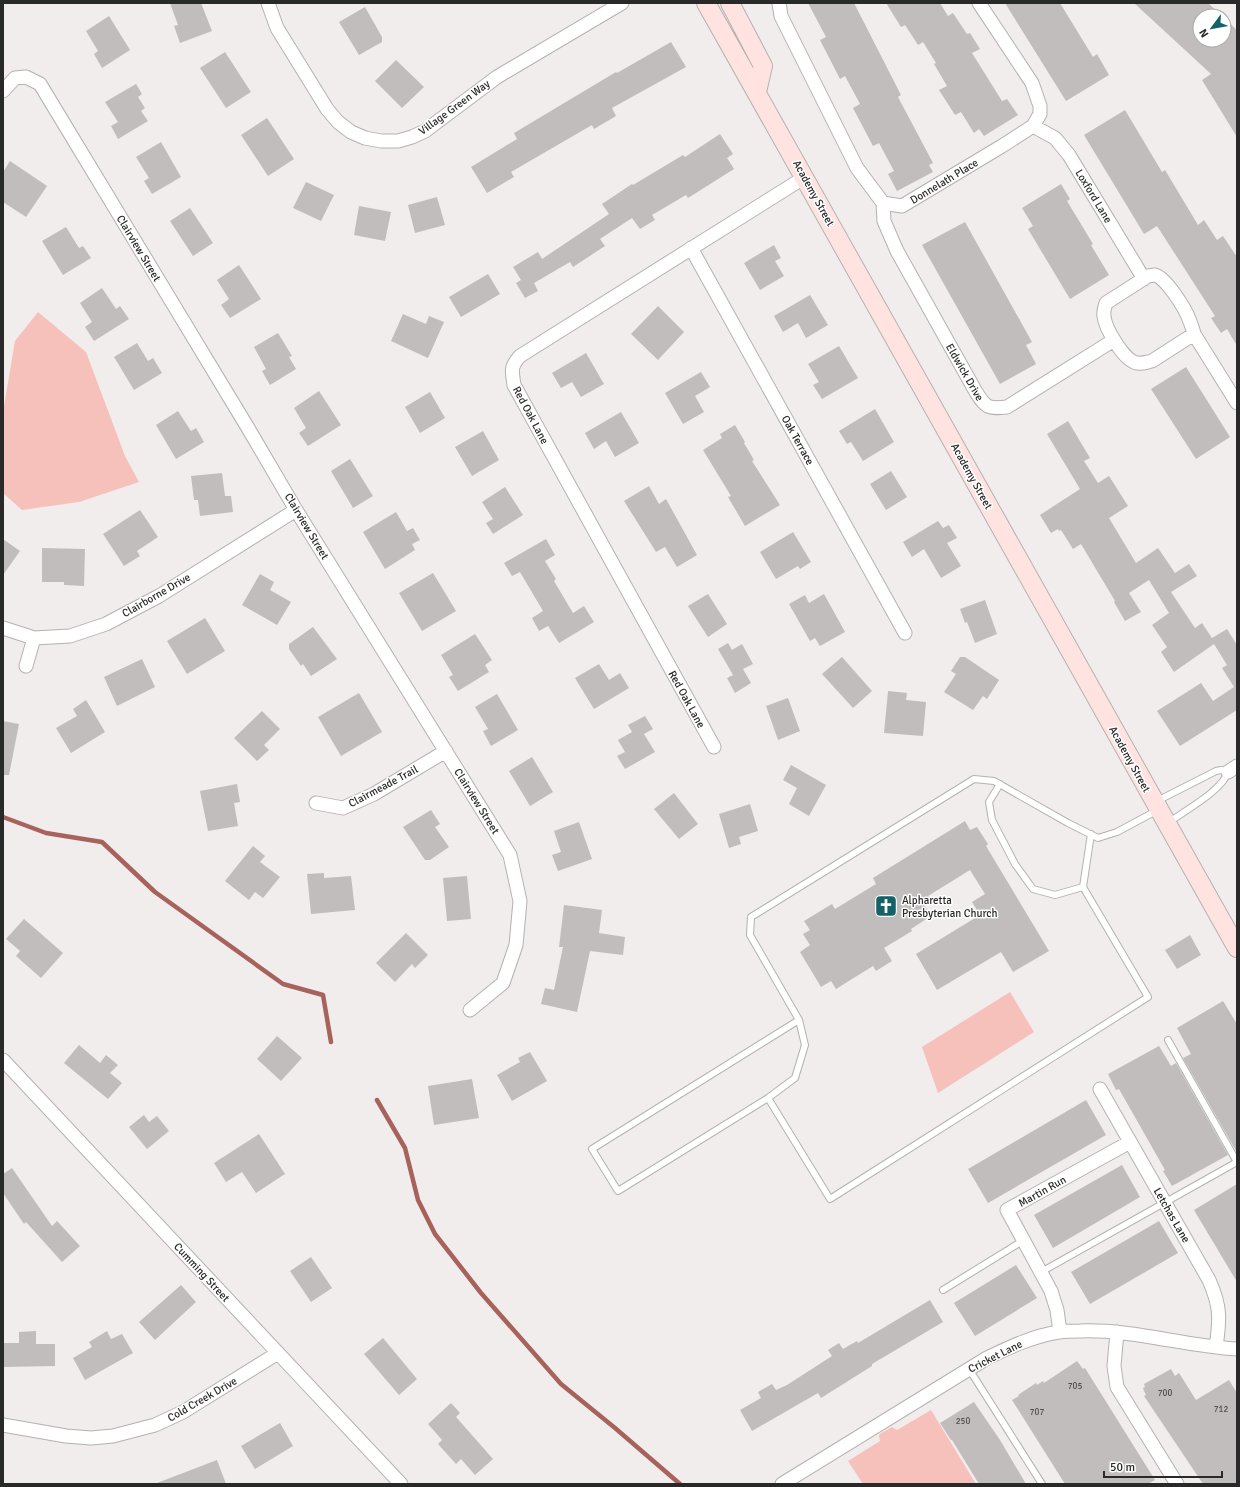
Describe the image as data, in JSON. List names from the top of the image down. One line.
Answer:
{"streets":{"street":["Village Green Way","Donnelath Place","Academy Street","Loxford Lane","Clairview Street","Eldwick Drive","Red Oak Lane","Oak Terrace","Clairborne Drive","Clairmeade Trail","Martin Run","Letchas Lane","Cumming Street","Cricket Lane","Cold Creek Drive"]},"crossings":[["Donnelath Place","Loxford Lane"],["Donnelath Place","Eldwick Drive"],["Academy Street","Red Oak Lane"],["Loxford Lane","Eldwick Drive"],["Clairview Street","Clairborne Drive"],["Clairview Street","Clairmeade Trail"],["Red Oak Lane","Oak Terrace"],["Martin Run","Letchas Lane"],["Martin Run","Cricket Lane"],["Letchas Lane","Cricket Lane"],["Cumming Street","Cold Creek Drive"]],"places":{"church":["Alpharetta Presbyterian Church"]},"house_numbers":["705","700","712","707","250"],"scale_bar":"50 m","north":"bottom left"}
